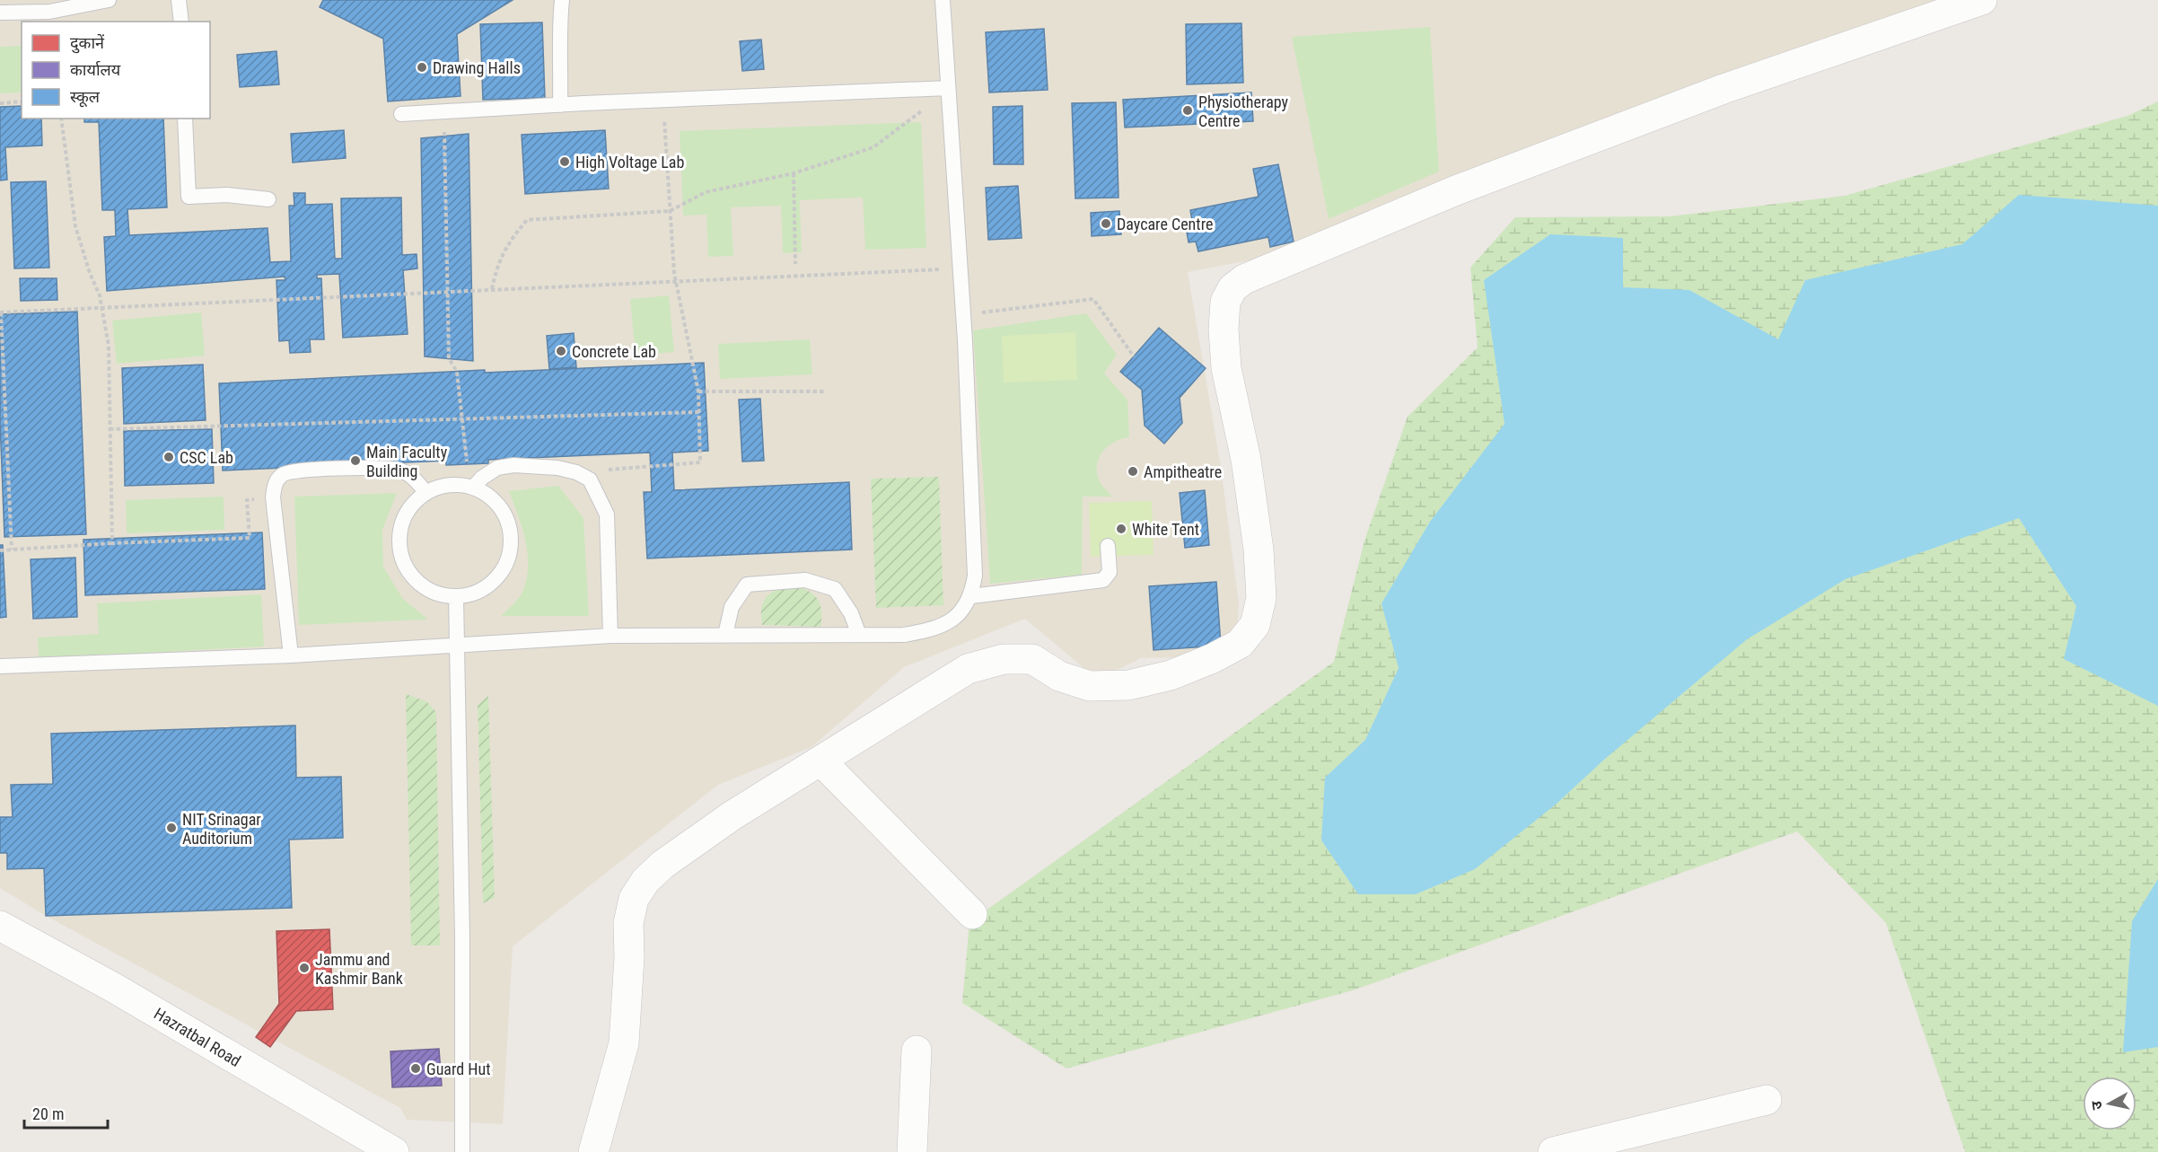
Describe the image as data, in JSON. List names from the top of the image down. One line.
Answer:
{"streets":{"street":["Hazratbal Road"]},"places":["Drawing Halls","Physiotherapy Centre","High Voltage Lab","Daycare Centre","Concrete Lab","CSC Lab","Main Faculty Building","Ampitheatre","White Tent","NIT Srinagar Auditorium","Jammu and Kashmir Bank","Guard Hut"],"legend":["दुकानें","कार्यालय","स्कूल"],"scale_bar":"20 m","north":"left"}
